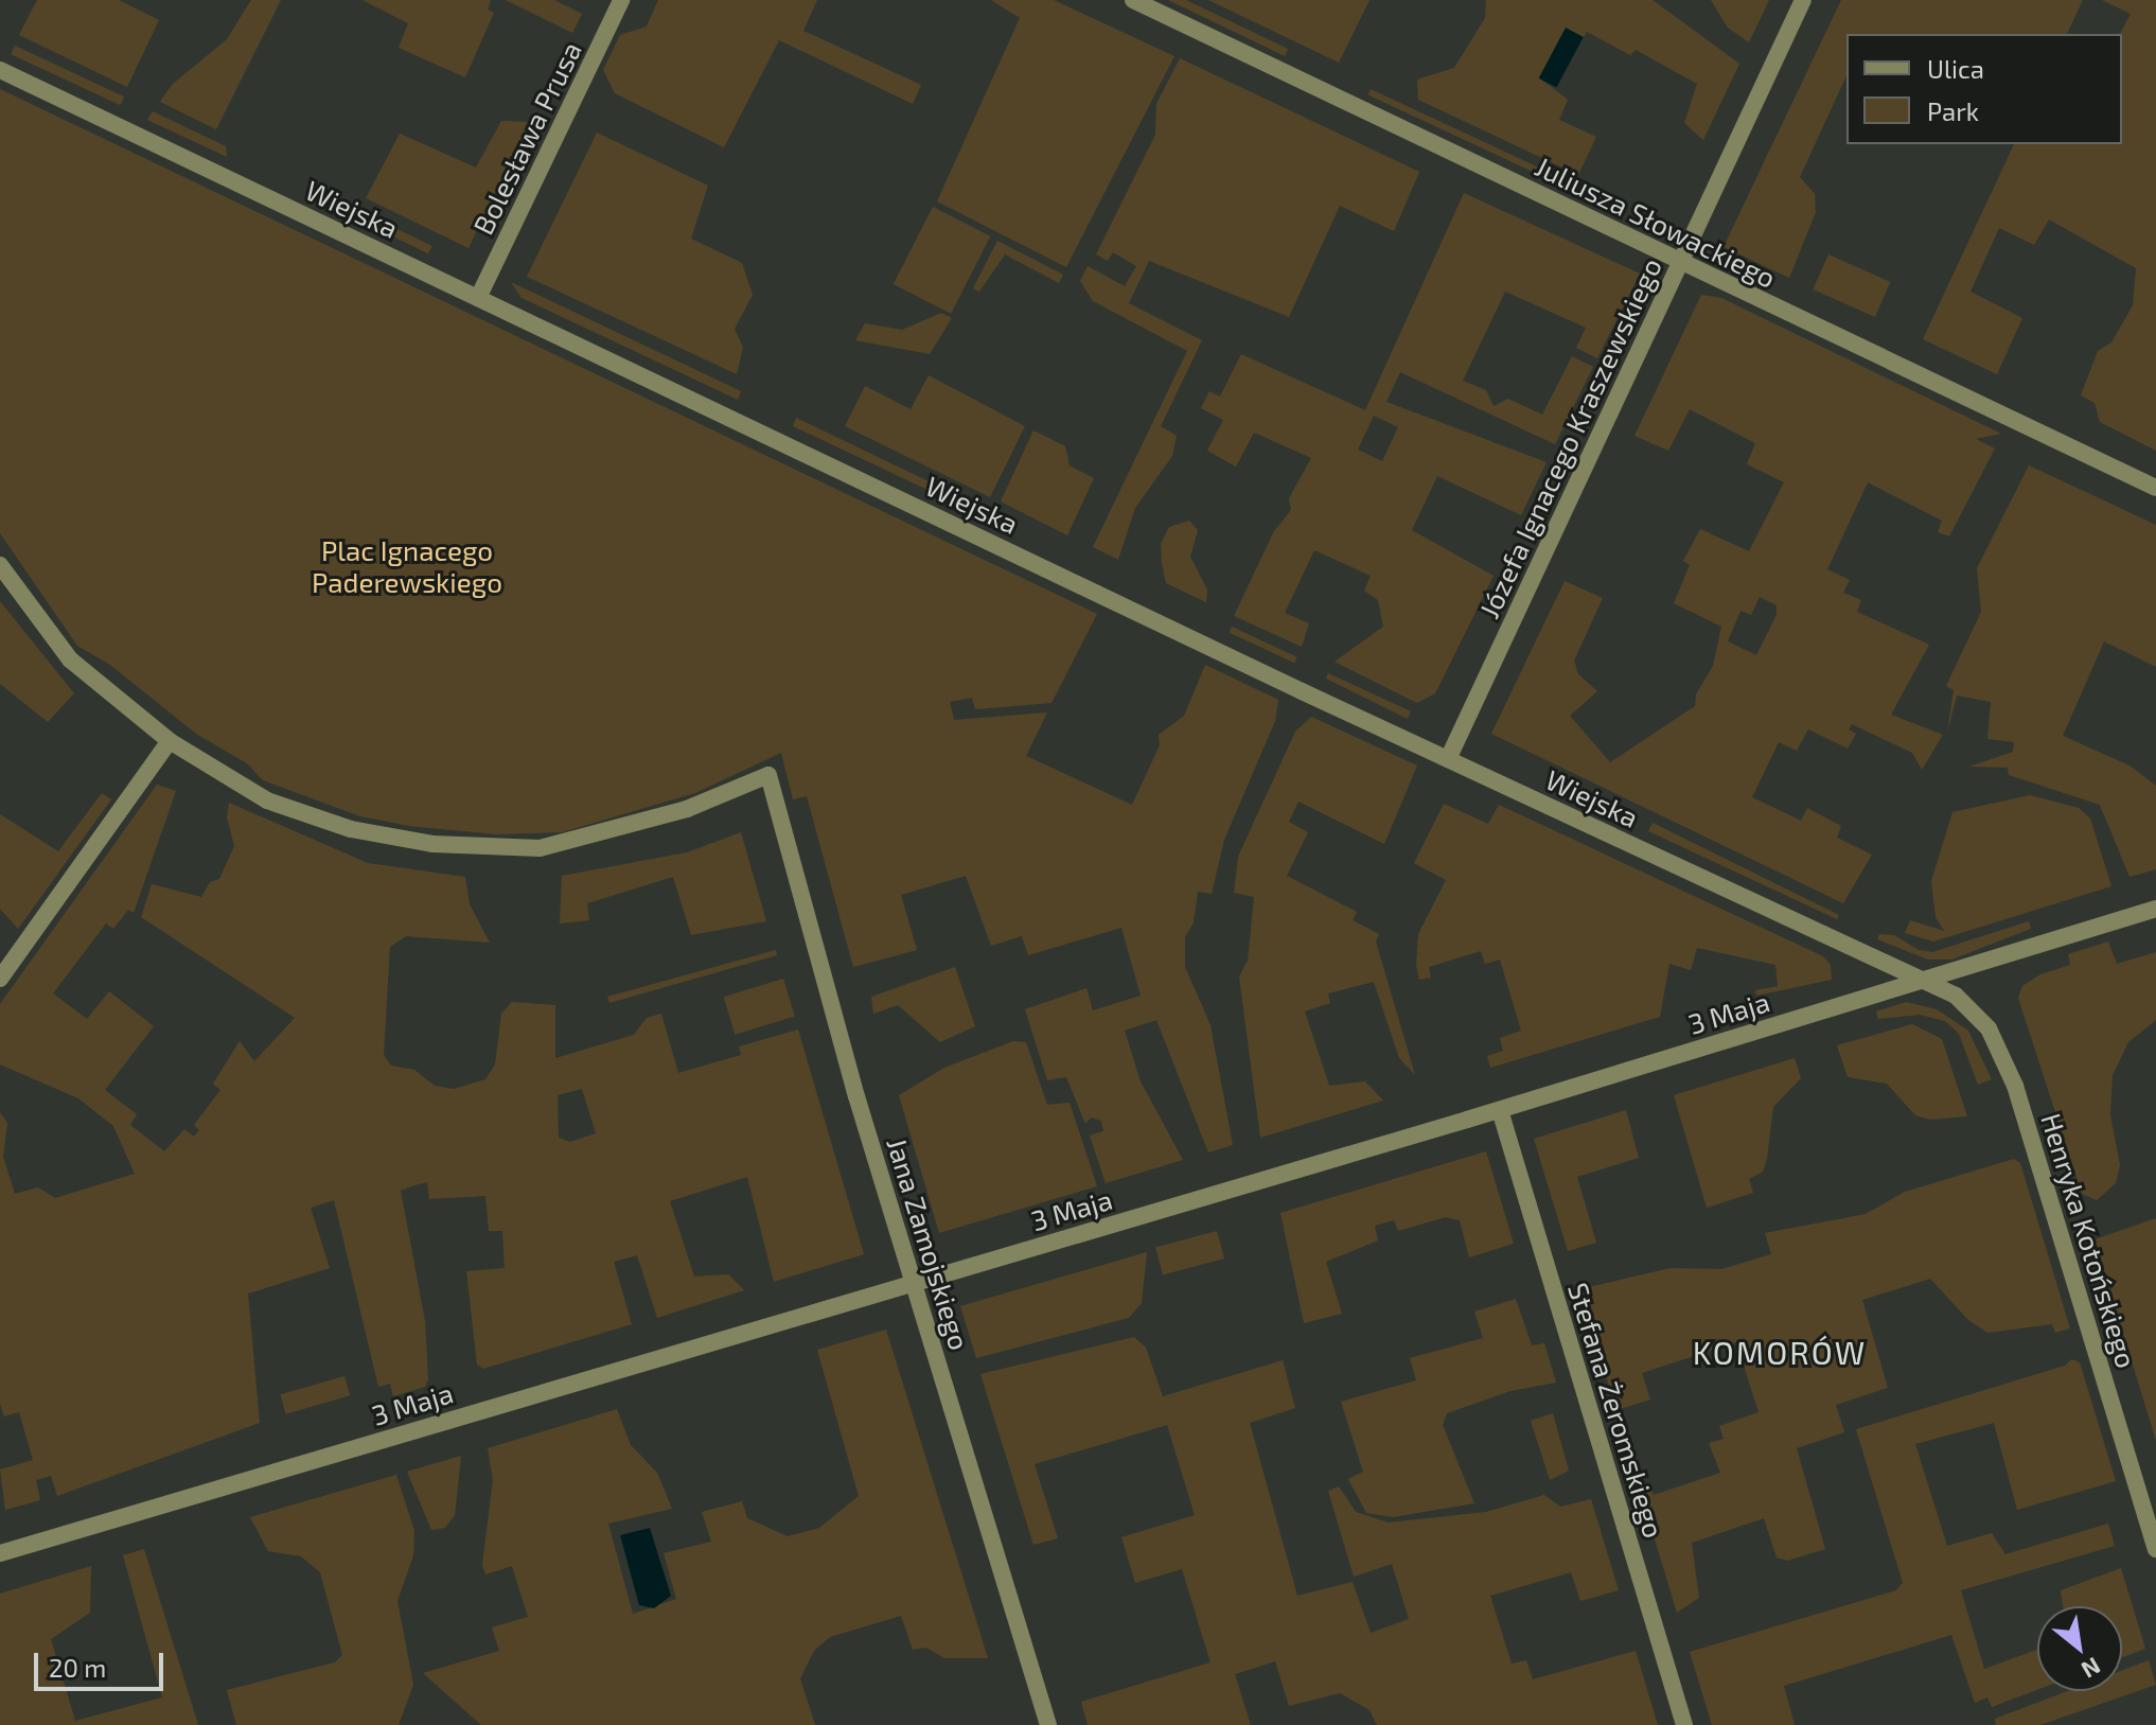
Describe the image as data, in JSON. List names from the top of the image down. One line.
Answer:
{"streets":{"street":["Bolesława Prusa","Wiejska","Juliusza Słowackiego","Józefa Ignacego Kraszewskiego","3 Maja","Henryka Kotońskiego","Jana Zamojskiego","Stefana Żeromskiego"]},"crossings":[["Bolesława Prusa","Wiejska"],["Wiejska","Józefa Ignacego Kraszewskiego"],["Wiejska","3 Maja"],["Wiejska","Henryka Kotońskiego"],["Juliusza Słowackiego","Józefa Ignacego Kraszewskiego"],["3 Maja","Henryka Kotońskiego"],["3 Maja","Jana Zamojskiego"],["3 Maja","Stefana Żeromskiego"]],"districts":["KOMORÓW"],"parks":["Plac Ignacego Paderewskiego"],"legend":["Ulica","Park"],"scale_bar":"20 m","north":"bottom right"}
